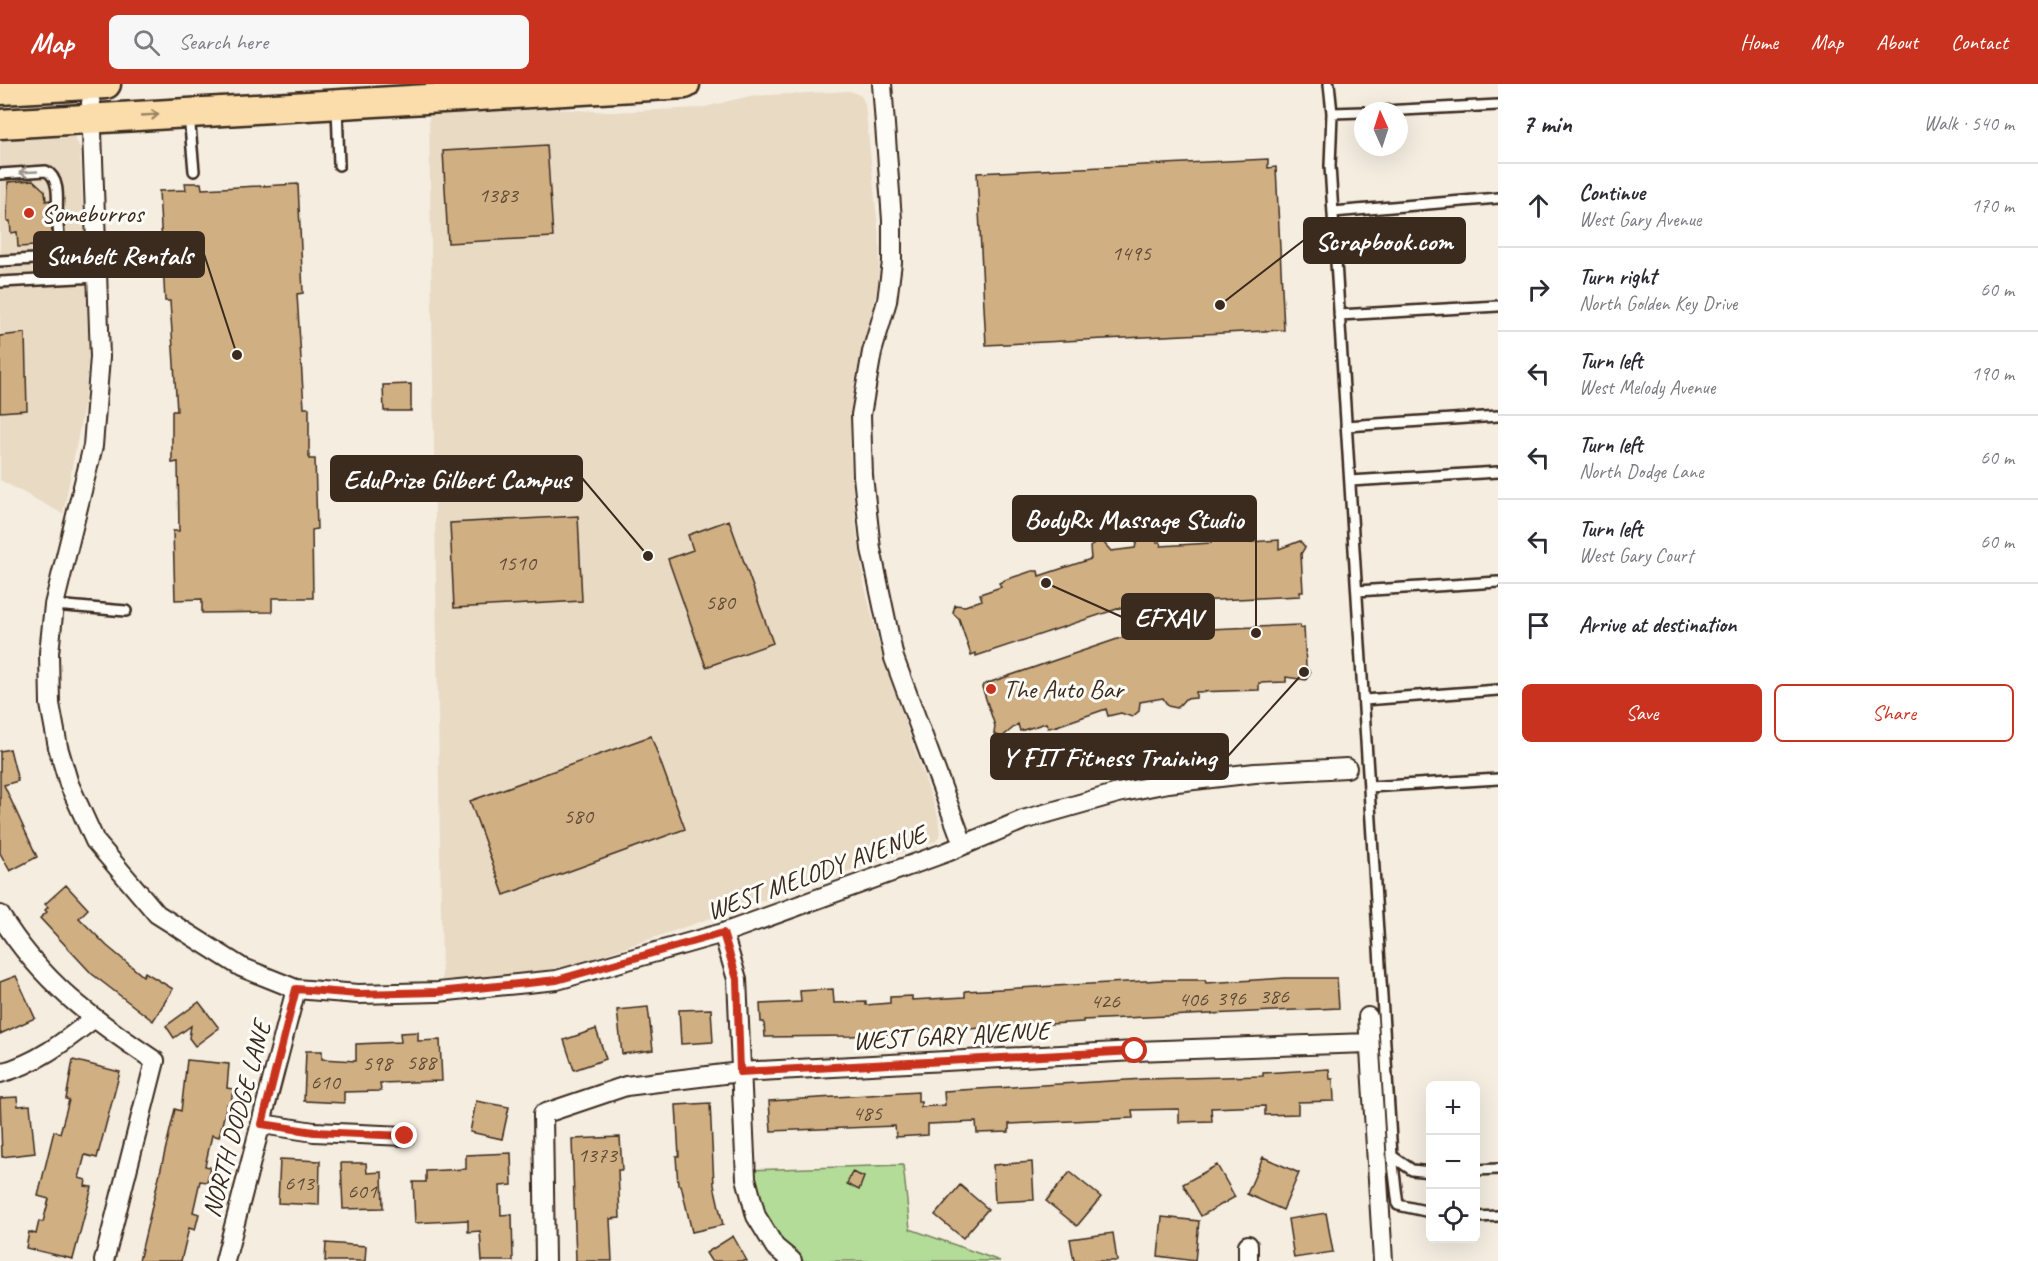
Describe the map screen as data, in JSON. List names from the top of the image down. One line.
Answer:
{"streets":{"street":["WEST MELODY AVENUE","WEST GARY AVENUE","NORTH DODGE LANE"]},"crossings":[["WEST MELODY AVENUE","NORTH DODGE LANE"]],"places":["Someburros","Scrapbook.com","Sunbelt Rentals","EduPrize Gilbert Campus","EFXAV","BodyRx Massage Studio","Y FIT Fitness Training","The Auto Bar"],"house_numbers":["1383","1495","1510","580","580","386","396","406","426","588","598","610","485","1373","613","601"],"north":"top","page":{"header":"Map","search":"Search here","nav":["Home","Map","About","Contact"],"heading":["7 min","Walk · 540 m"],"list":[["Continue","West Gary Avenue","170 m"],["Turn right","North Golden Key Drive","60 m"],["Turn left","West Melody Avenue","190 m"],["Turn left","North Dodge Lane","60 m"],["Turn left","West Gary Court","60 m"],"Arrive at destination"],"buttons":["Save","Share"],"map_buttons":["+","−"]}}
